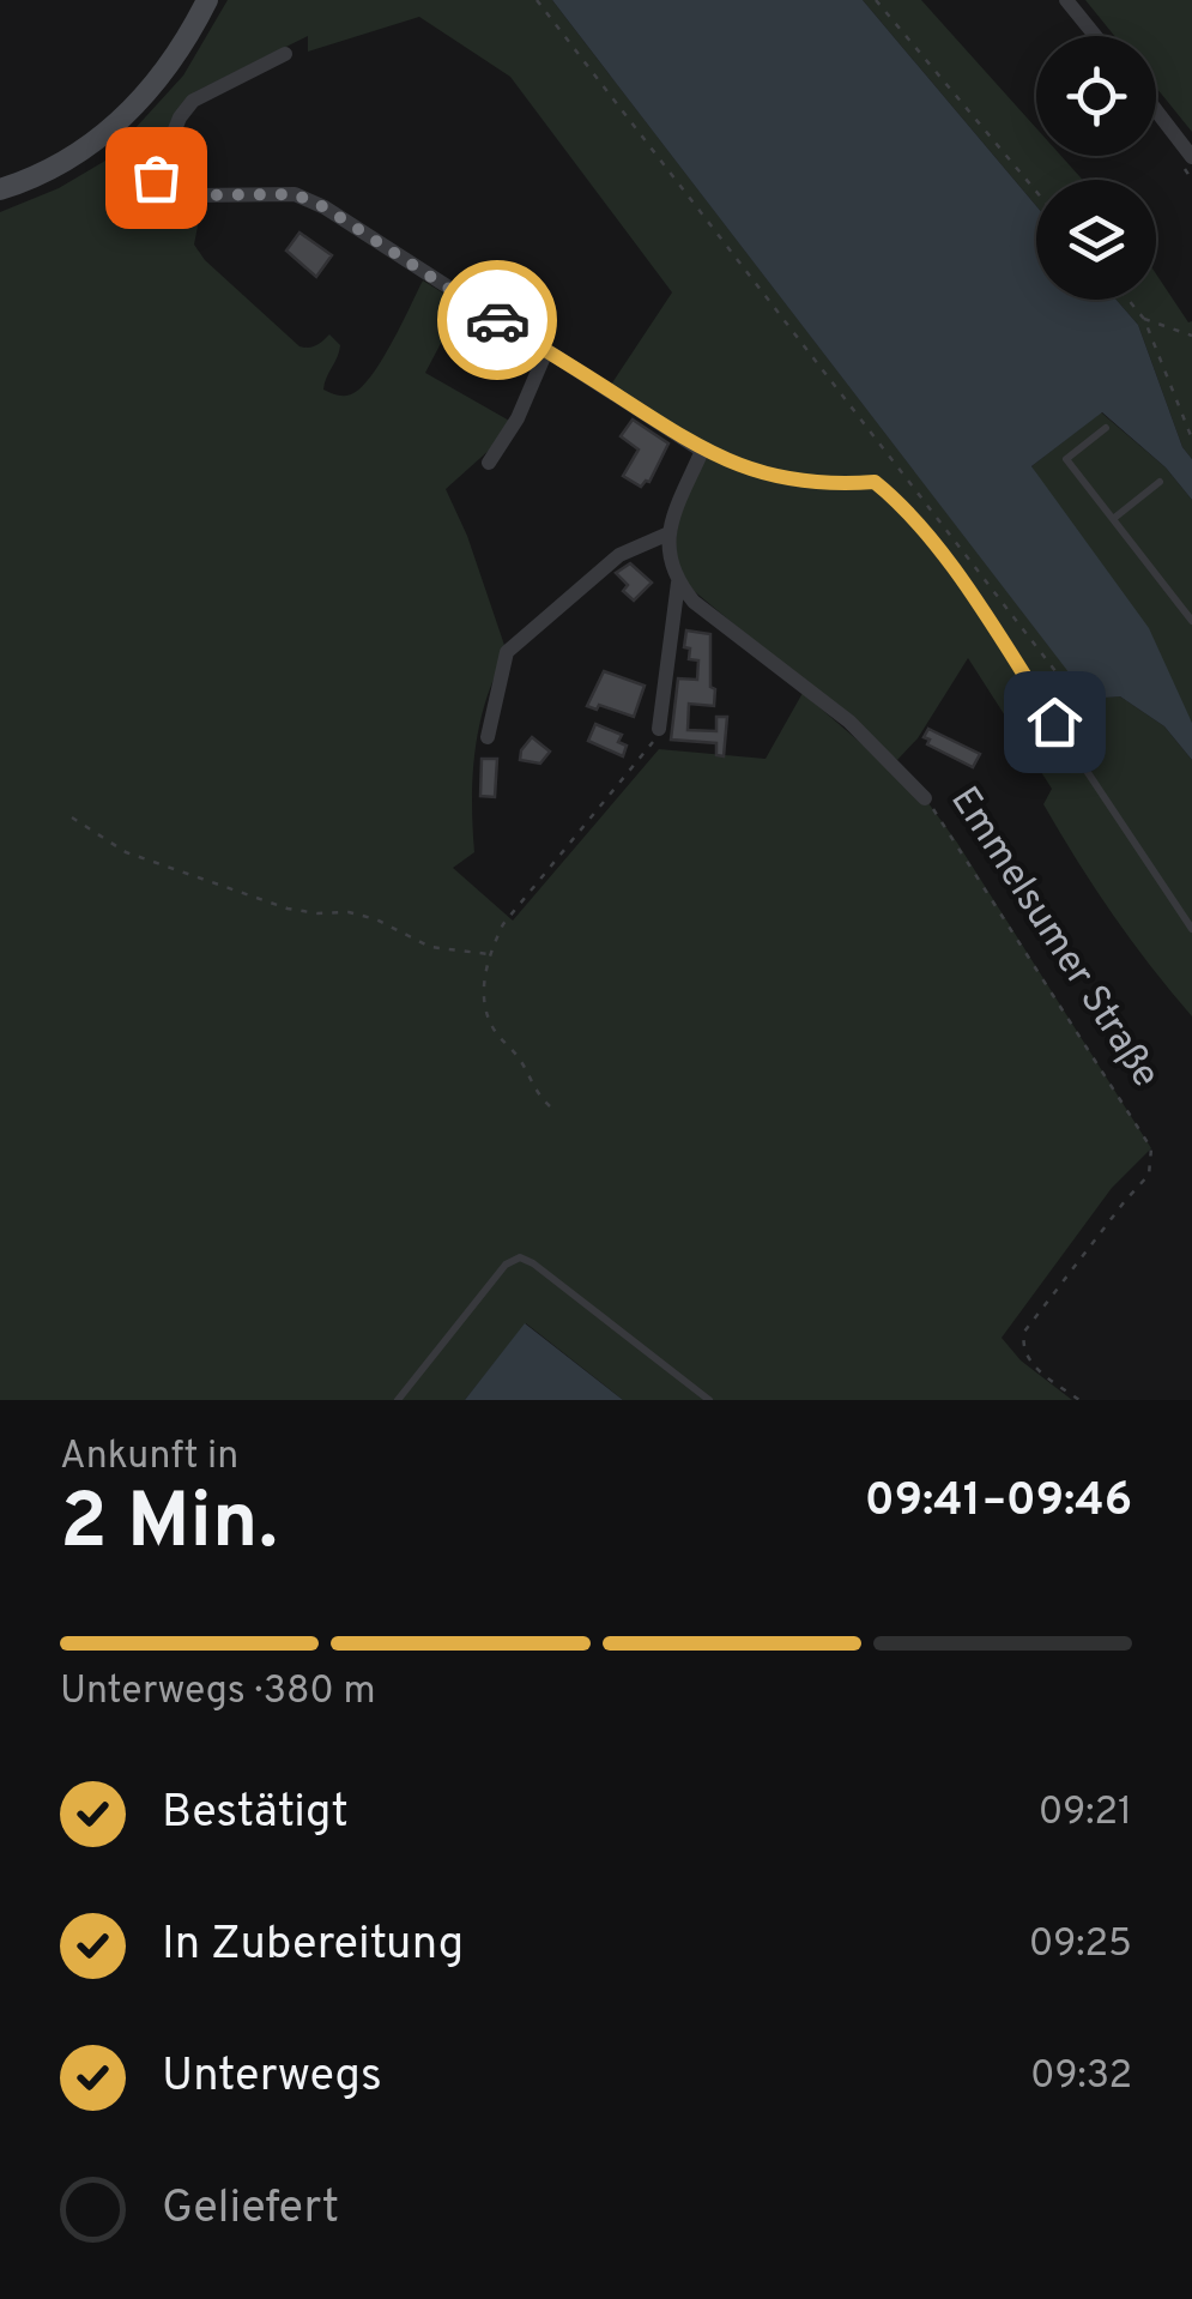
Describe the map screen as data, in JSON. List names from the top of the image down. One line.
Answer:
{"streets":{"street":["Emmelsumer Straße"]},"page":{"heading":["2 Min.","Ankunft in","09:41–09:46"],"bar":"Unterwegs · 380 m","list":[["Bestätigt","09:21"],["In Zubereitung","09:25"],["Unterwegs","09:32"],"Geliefert"]}}
